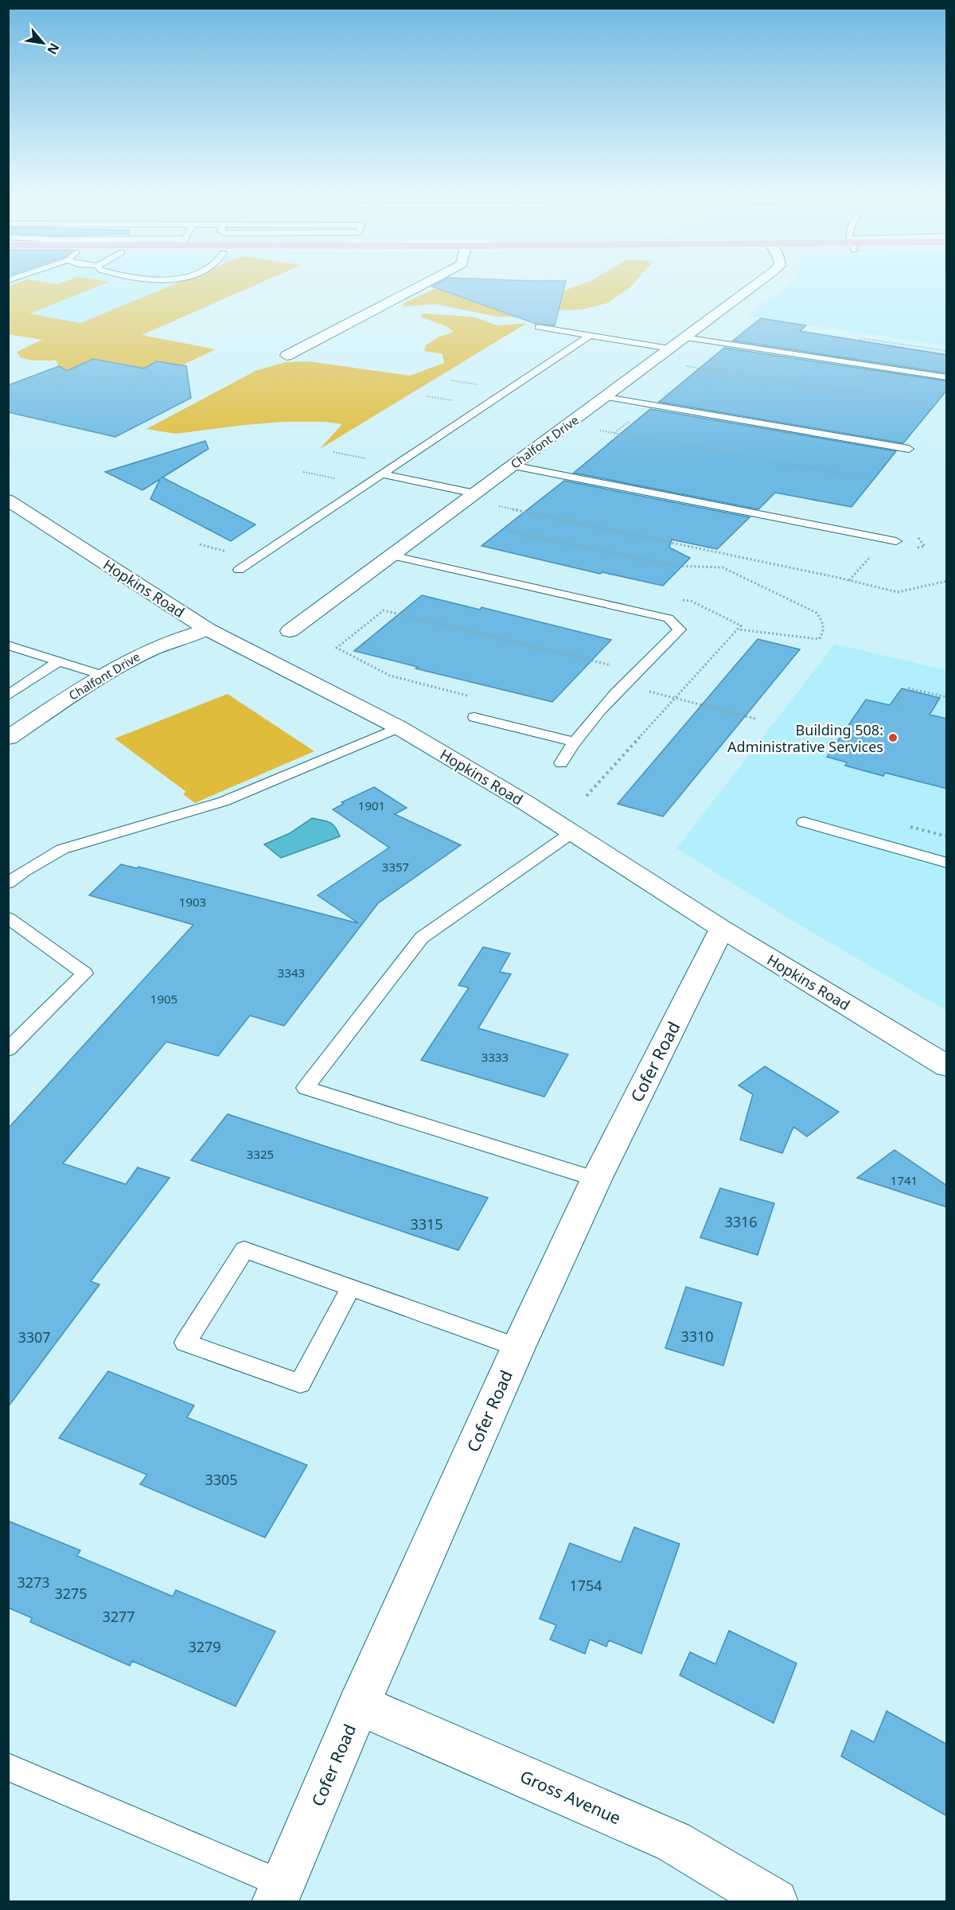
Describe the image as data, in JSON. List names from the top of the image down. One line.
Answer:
{"streets":{"street":["Chalfont Drive","Hopkins Road","Cofer Road","Gross Avenue"]},"crossings":[["Chalfont Drive","Hopkins Road"],["Hopkins Road","Cofer Road"],["Cofer Road","Gross Avenue"]],"places":["Building 508: Administrative Services"],"house_numbers":["1901","3357","1903","3343","1905","3333","3325","1741","3316","3315","3310","3307","3305","3273","1754","3275","3277","3279"],"north":"bottom right"}
